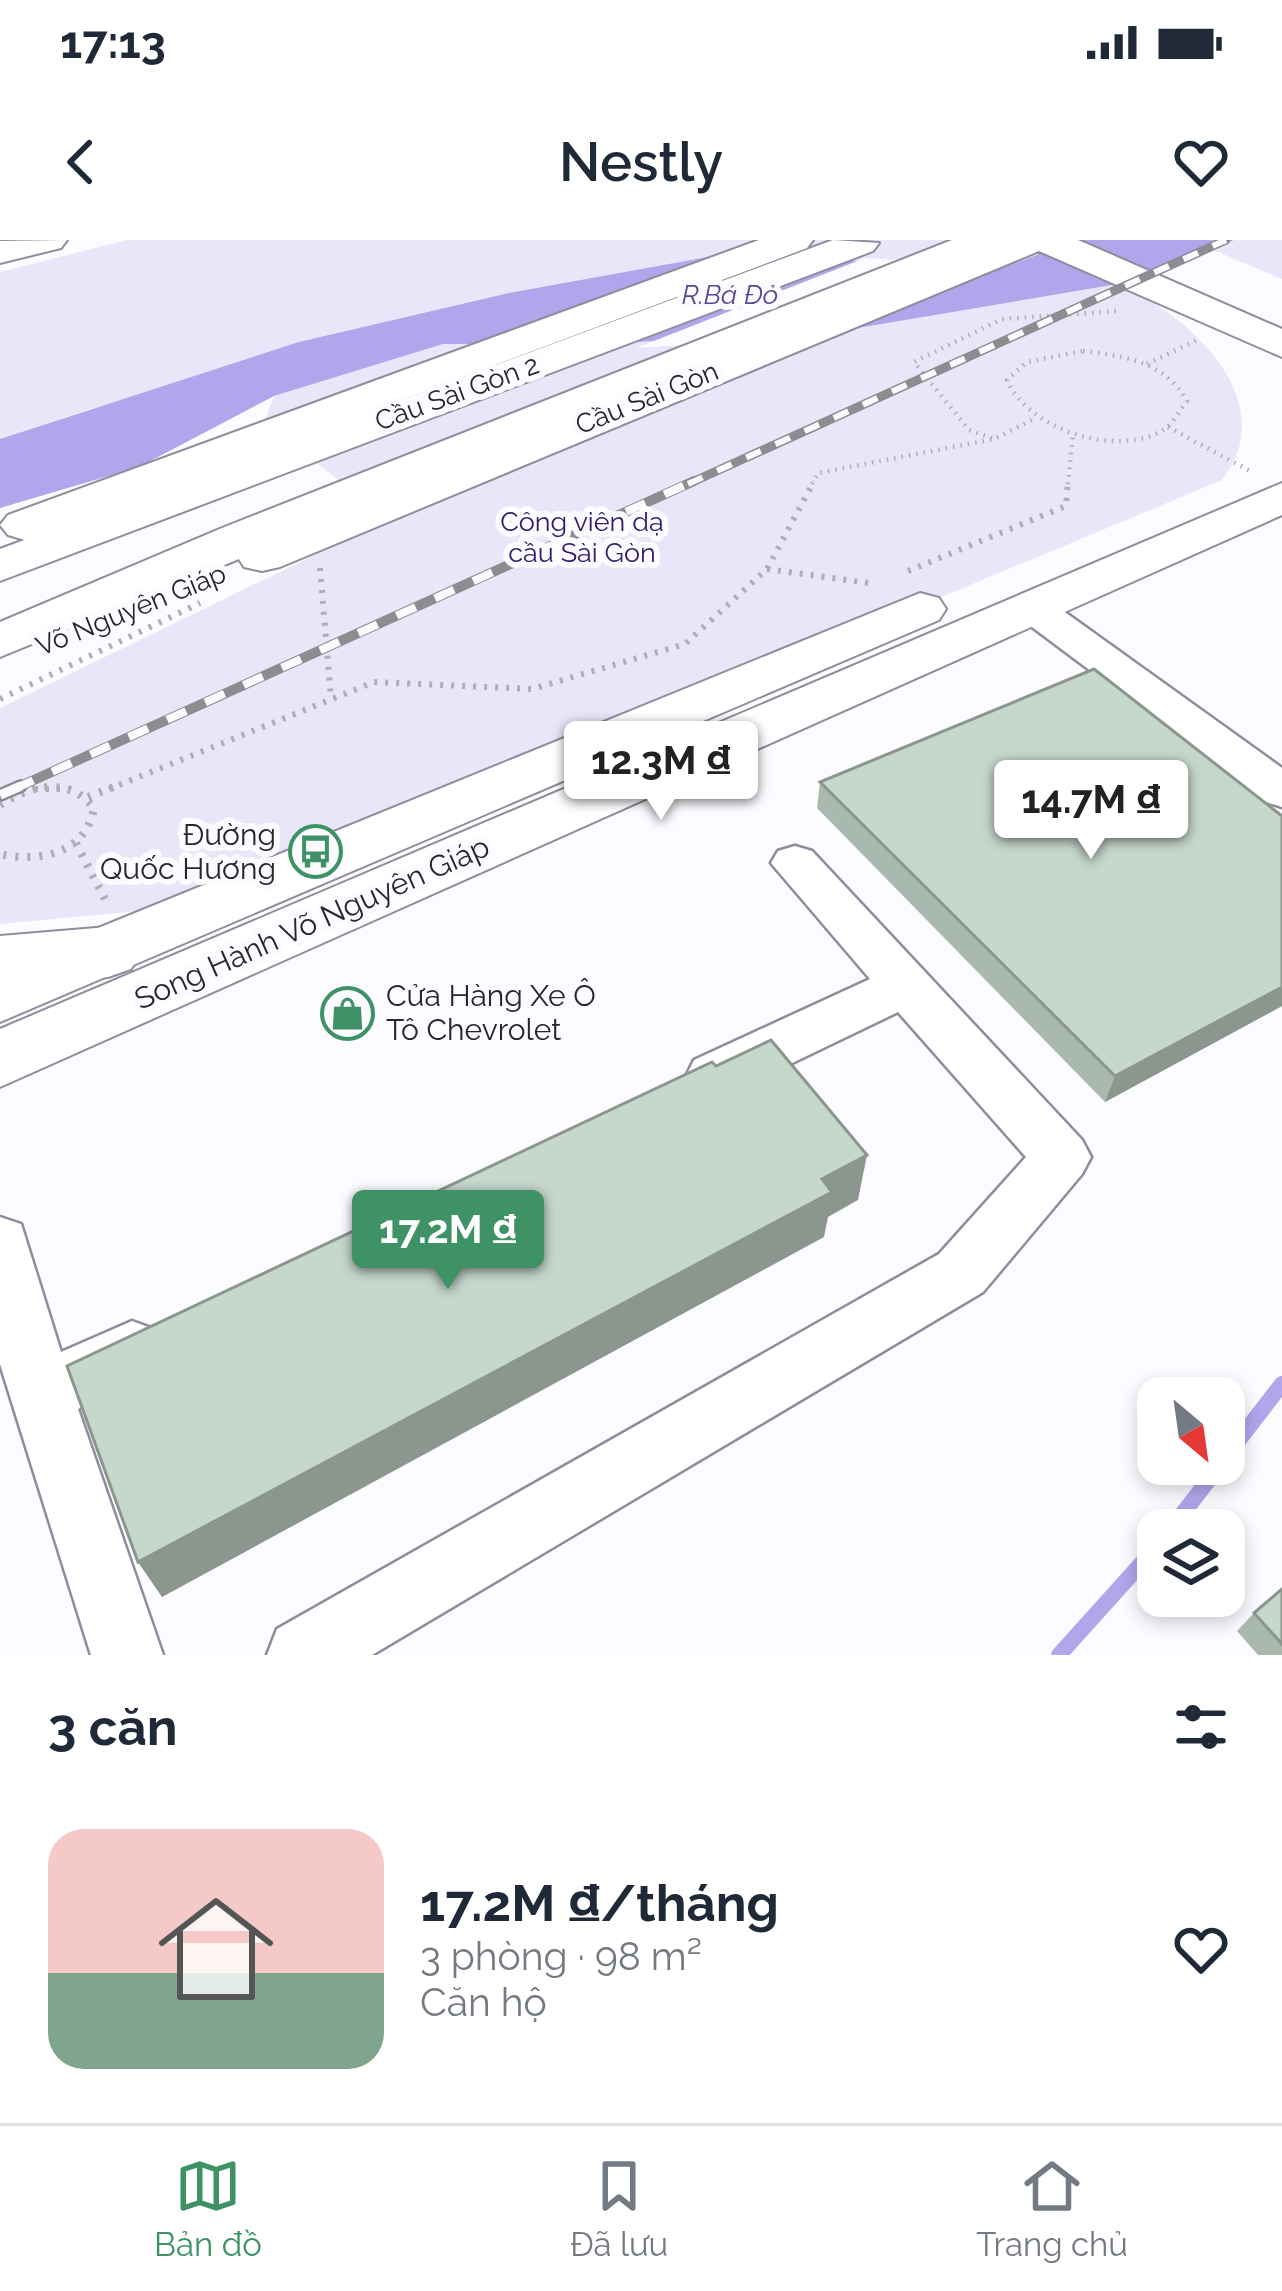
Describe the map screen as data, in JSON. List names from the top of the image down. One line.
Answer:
{"streets":{"main road":["Cầu Sài Gòn 2","Cầu Sài Gòn","Võ Nguyên Giáp","Song Hành Võ Nguyên Giáp"]},"crossings":[["Cầu Sài Gòn","Võ Nguyên Giáp"]],"water":["R.Bá Đỏ"],"parks":["Công viên dạ cầu Sài Gòn"],"places":{"bus stop":["Đường Quốc Hương"],"shop":["Cửa Hàng Xe Ô Tô Chevrolet"]},"north":"bottom right","page":{"status":"17:13","header":"Nestly","price":["12.3M ₫","14.7M ₫","17.2M ₫"],"heading":"3 căn","list":[{"name":"17.2M ₫/tháng","note":"3 phòng · 98 m² · Căn hộ"}],"tabs":["Bản đồ","Đã lưu","Trang chủ"]}}
